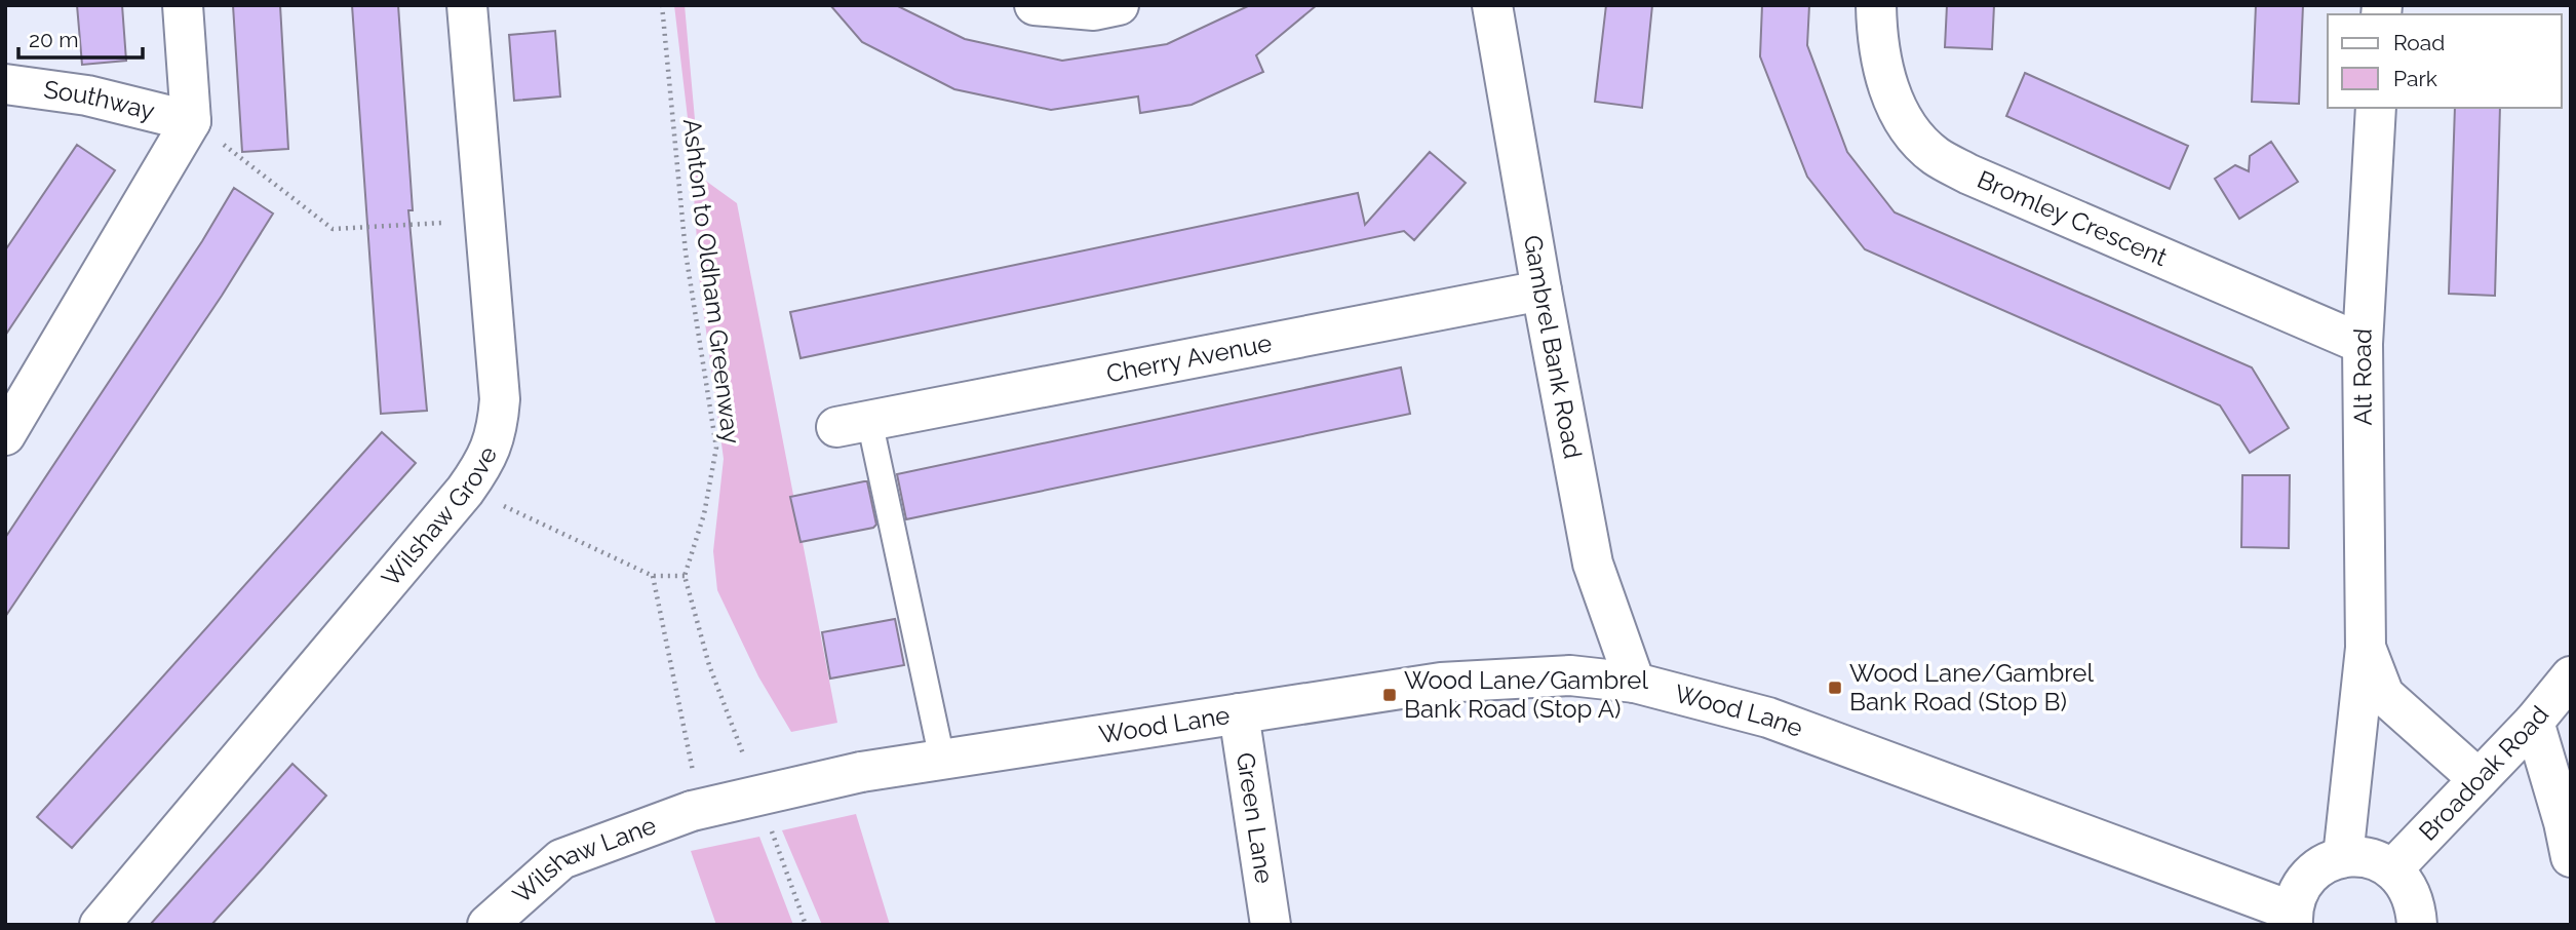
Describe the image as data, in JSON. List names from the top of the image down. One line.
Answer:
{"streets":{"street":["Southway","Bromley Crescent","Gambrel Bank Road","Cherry Avenue","Alt Road","Wilshaw Grove","Wood Lane","Broadoak Road","Green Lane","Wilshaw Lane"],"path":["Ashton to Oldham Greenway"]},"crossings":[["Bromley Crescent","Alt Road"],["Gambrel Bank Road","Cherry Avenue"],["Gambrel Bank Road","Wood Lane"],["Alt Road","Broadoak Road"],["Wood Lane","Green Lane"],["Wood Lane","Wilshaw Lane"]],"places":{"transit":["Wood Lane/Gambrel Bank Road (Stop B)","Wood Lane/Gambrel Bank Road (Stop A)"]},"legend":["Road","Park"],"scale_bar":"20 m"}
